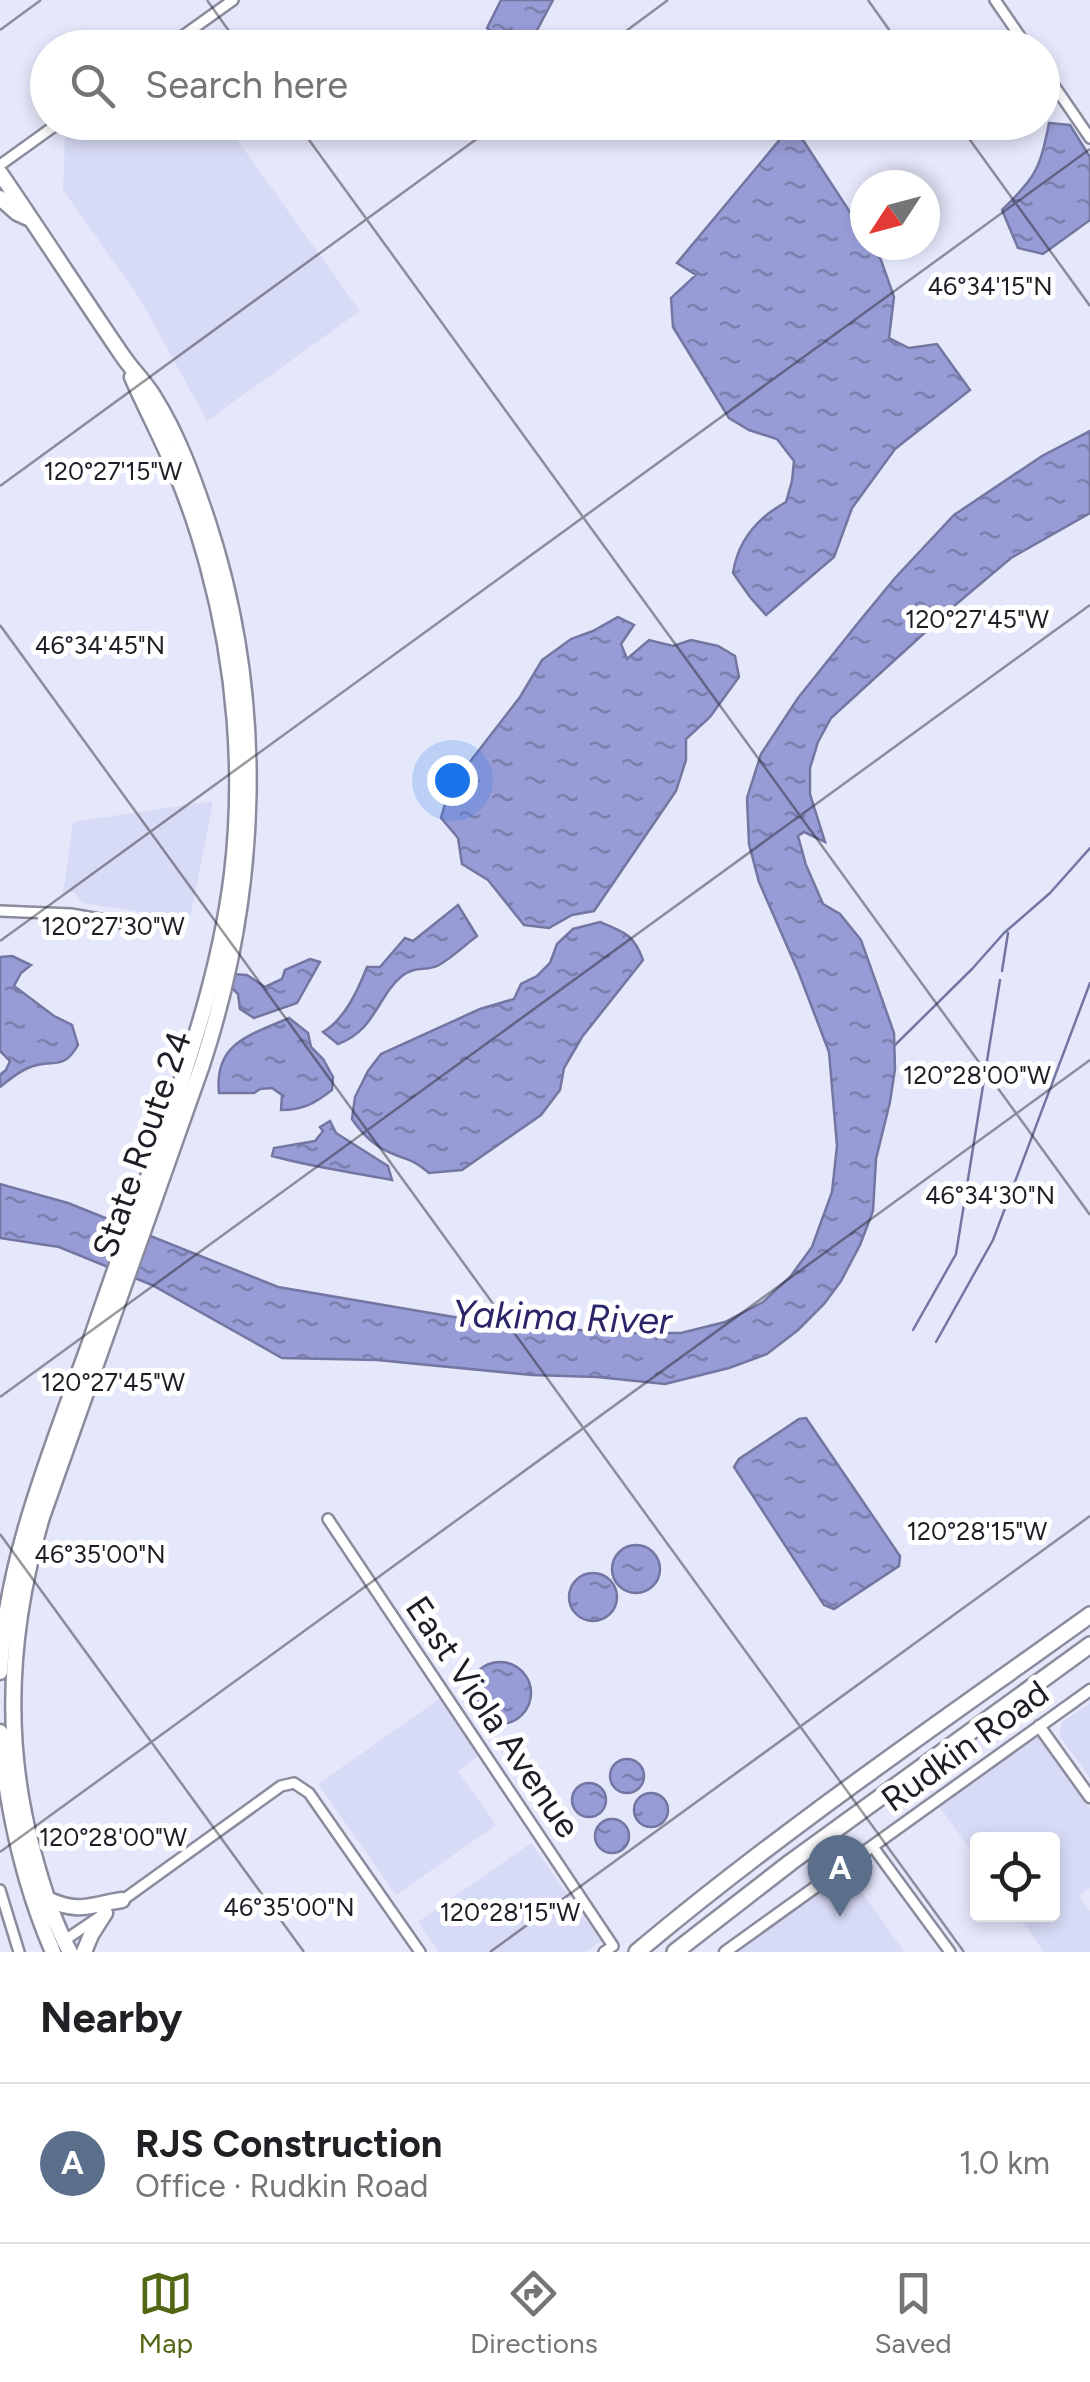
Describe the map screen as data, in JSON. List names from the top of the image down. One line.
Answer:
{"streets":{"main road":["State Route 24"],"street":["East Viola Avenue","Rudkin Road"]},"water":["Yakima River"],"north":"bottom left","page":{"search":"Search here","pins":"A","heading":"Nearby","list":[{"mark":"A","name":"RJS Construction","note":"Office · Rudkin Road","value":"1.0 km"}],"nav":["Map","Directions","Saved"]},"coordinates":["46°34'15\"N","120°27'15\"W","120°27'45\"W","46°34'45\"N","120°27'30\"W","120°28'00\"W","46°34'30\"N","120°28'15\"W","46°35'00\"N"]}
